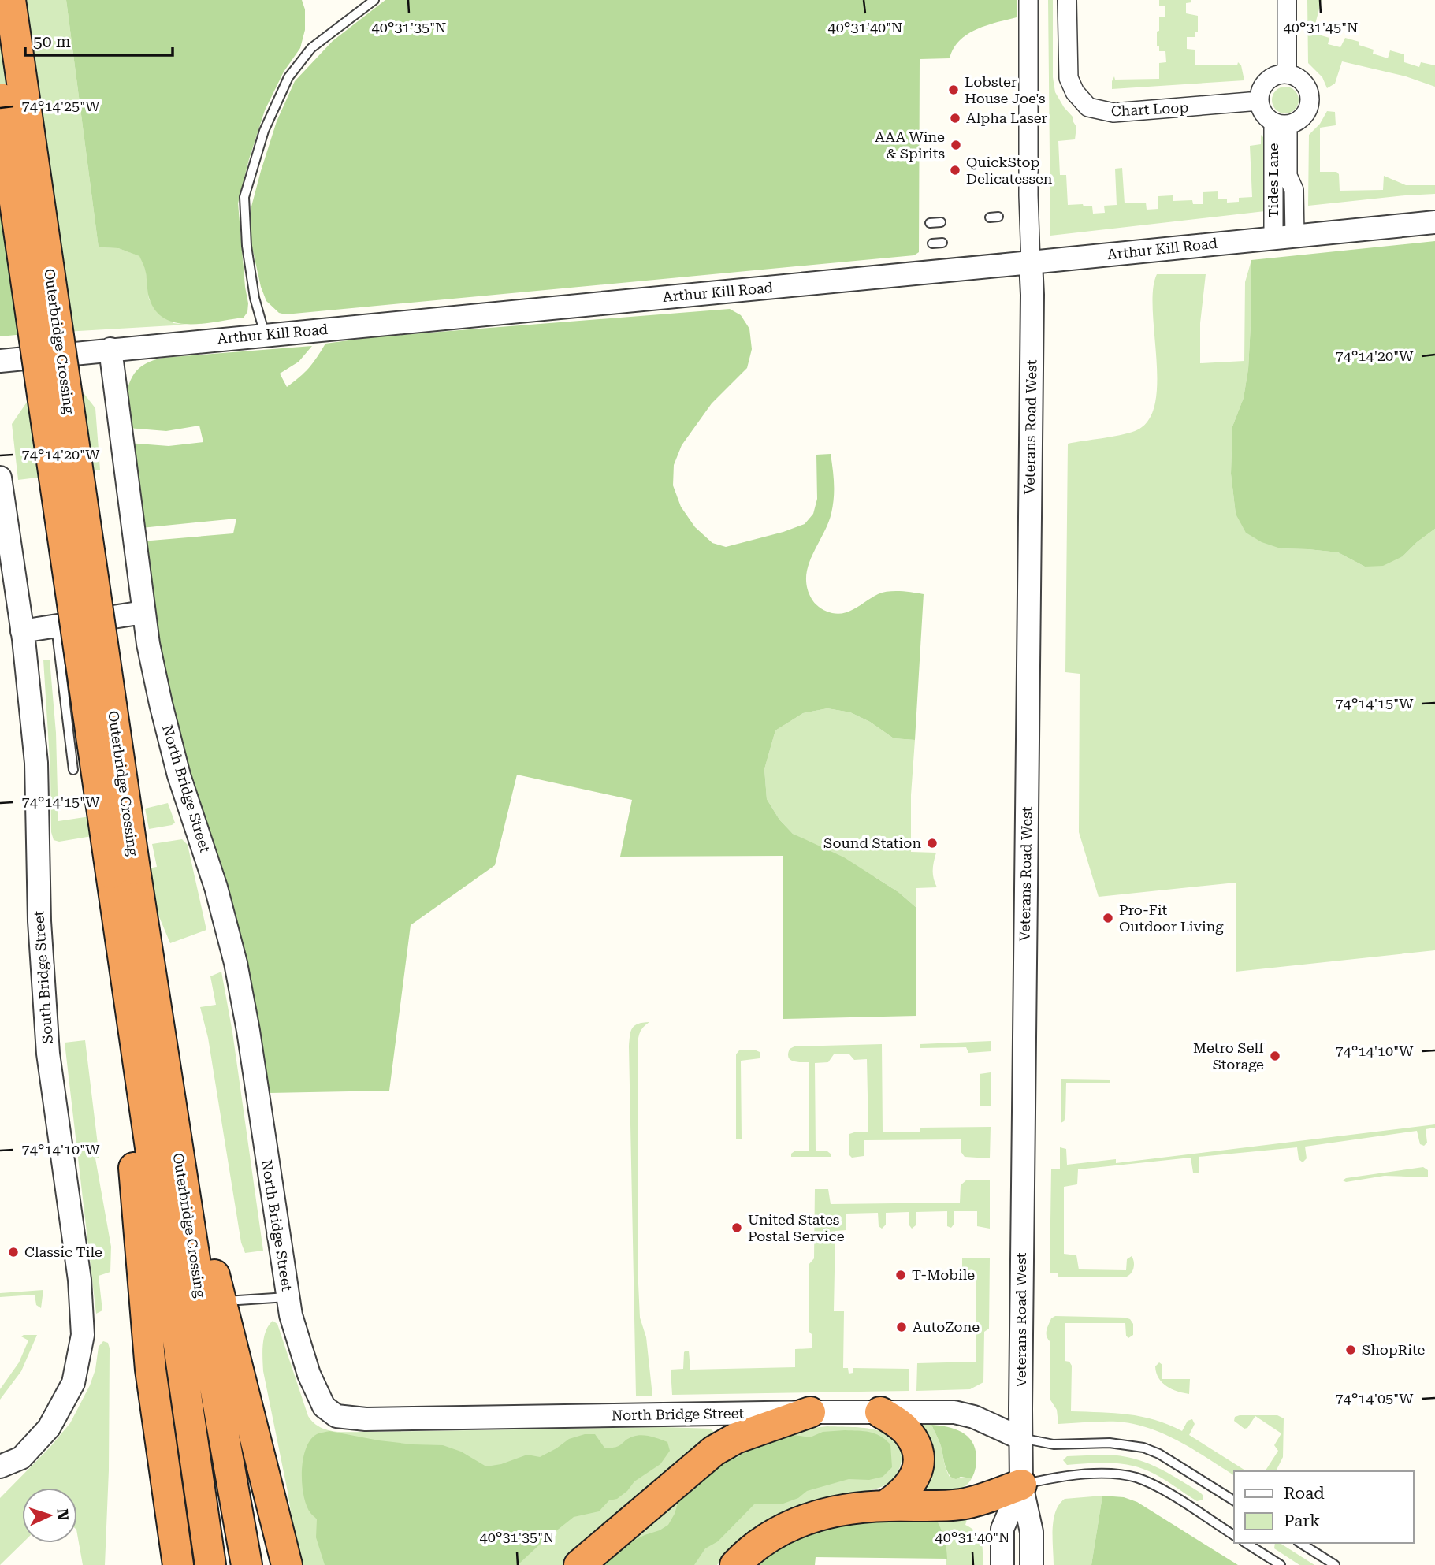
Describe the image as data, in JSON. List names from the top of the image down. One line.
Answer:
{"streets":{"highway":["Outerbridge Crossing"],"street":["Chart Loop","Tides Lane","Arthur Kill Road","Veterans Road West","North Bridge Street","South Bridge Street"]},"crossings":[["Chart Loop","Tides Lane"],["Tides Lane","Arthur Kill Road"],["Arthur Kill Road","Veterans Road West"],["Arthur Kill Road","North Bridge Street"],["Veterans Road West","North Bridge Street"]],"places":["Lobster House Joe's","Alpha Laser","AAA Wine & Spirits","QuickStop Delicatessen","Sound Station","Pro-Fit Outdoor Living","Metro Self Storage","United States Postal Service","Classic Tile","T-Mobile","AutoZone","ShopRite"],"legend":["Road","Park"],"scale_bar":"50 m","north":"right","coordinates":["40°31'35\"N","40°31'40\"N","40°31'45\"N","74°14'25\"W","74°14'20\"W","74°14'15\"W","74°14'10\"W","74°14'05\"W"]}
